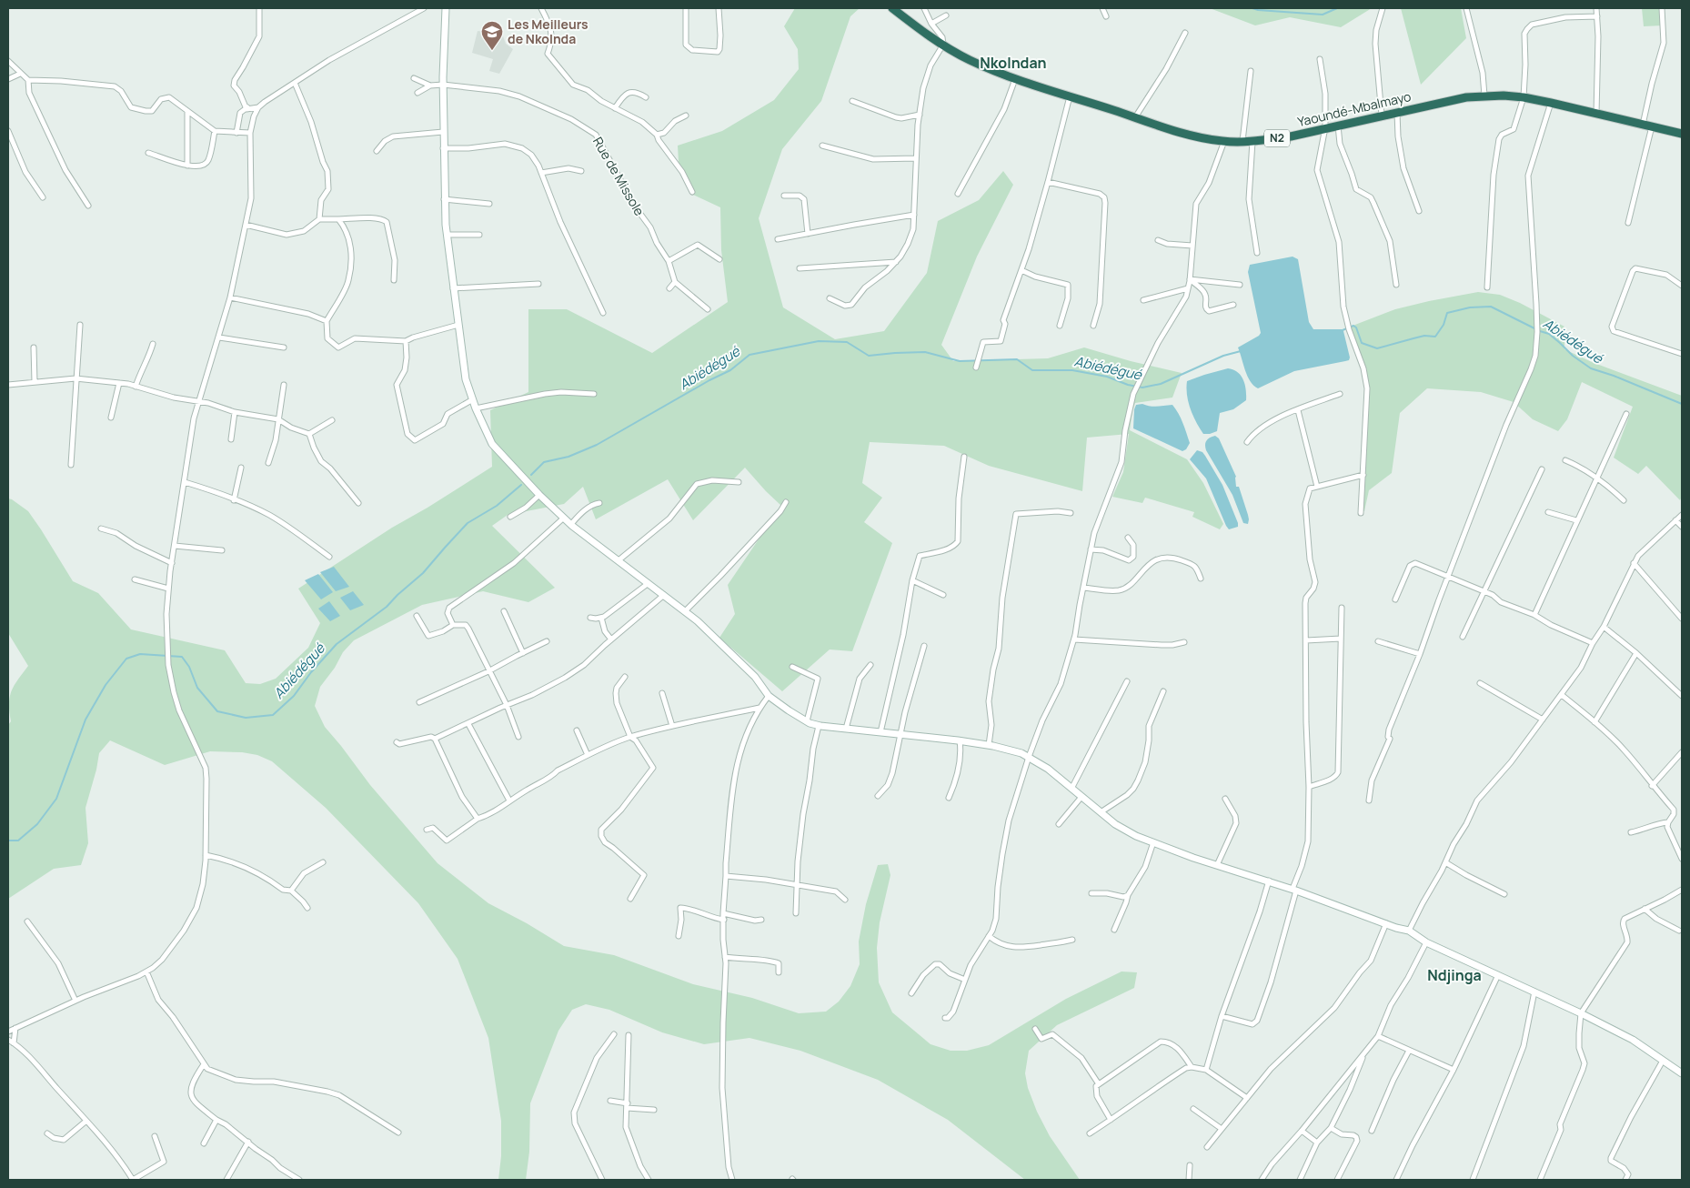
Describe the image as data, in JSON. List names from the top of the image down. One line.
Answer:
{"streets":{"highway":["Yaoundé-Mbalmayo","N2"],"street":["Rue de Missole"]},"districts":["Nkolndan","Ndjinga"],"water":["Abiédégué"],"places":{"school or university":["Les Meilleurs de Nkolnda"]}}
